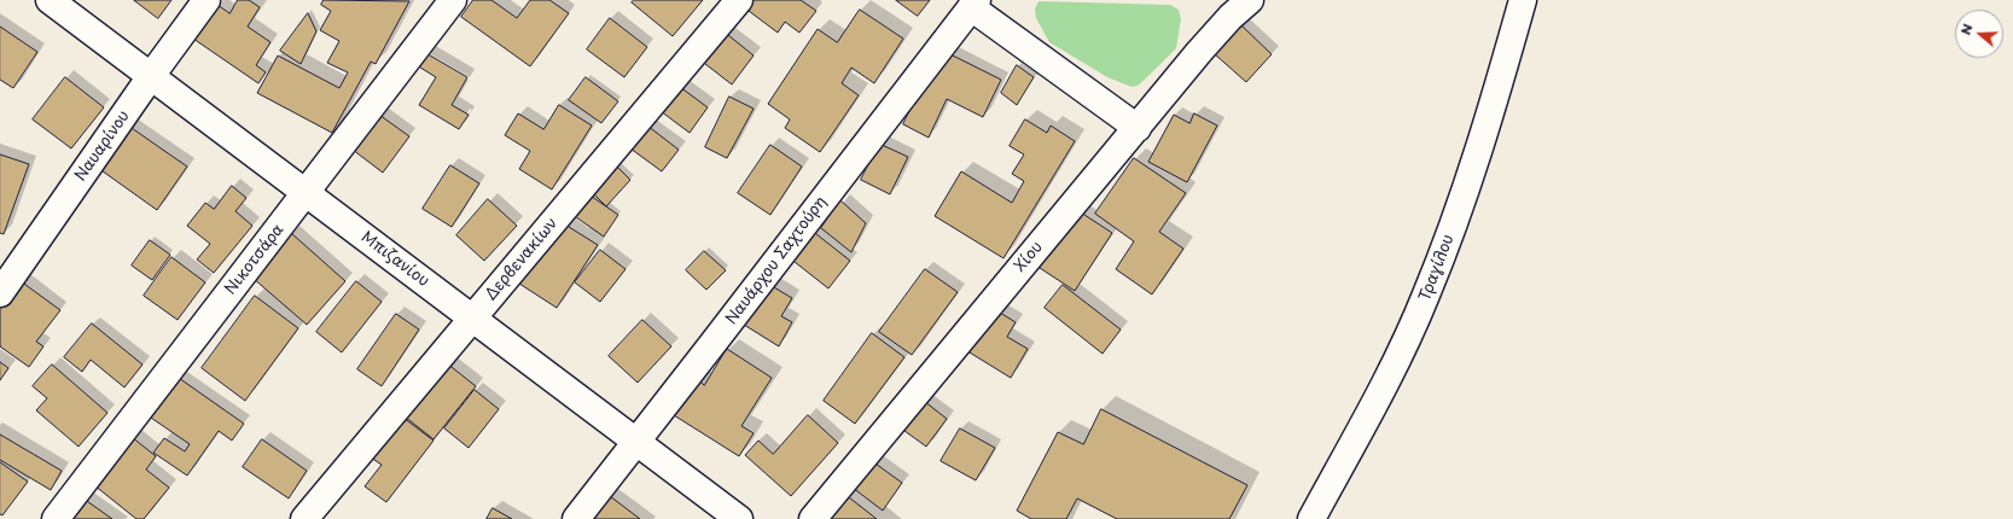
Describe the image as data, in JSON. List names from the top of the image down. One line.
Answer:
{"streets":{"street":["Ναυαρίνου","Χίου","Νικοτσάρα","Μπιζανίου","Δερβενακίων","Ναυάρχου Σαχτούρη","Τραγίλου"]},"crossings":[["Ναυαρίνου","Μπιζανίου"],["Νικοτσάρα","Μπιζανίου"],["Μπιζανίου","Δερβενακίων"],["Μπιζανίου","Ναυάρχου Σαχτούρη"]],"north":"left"}
